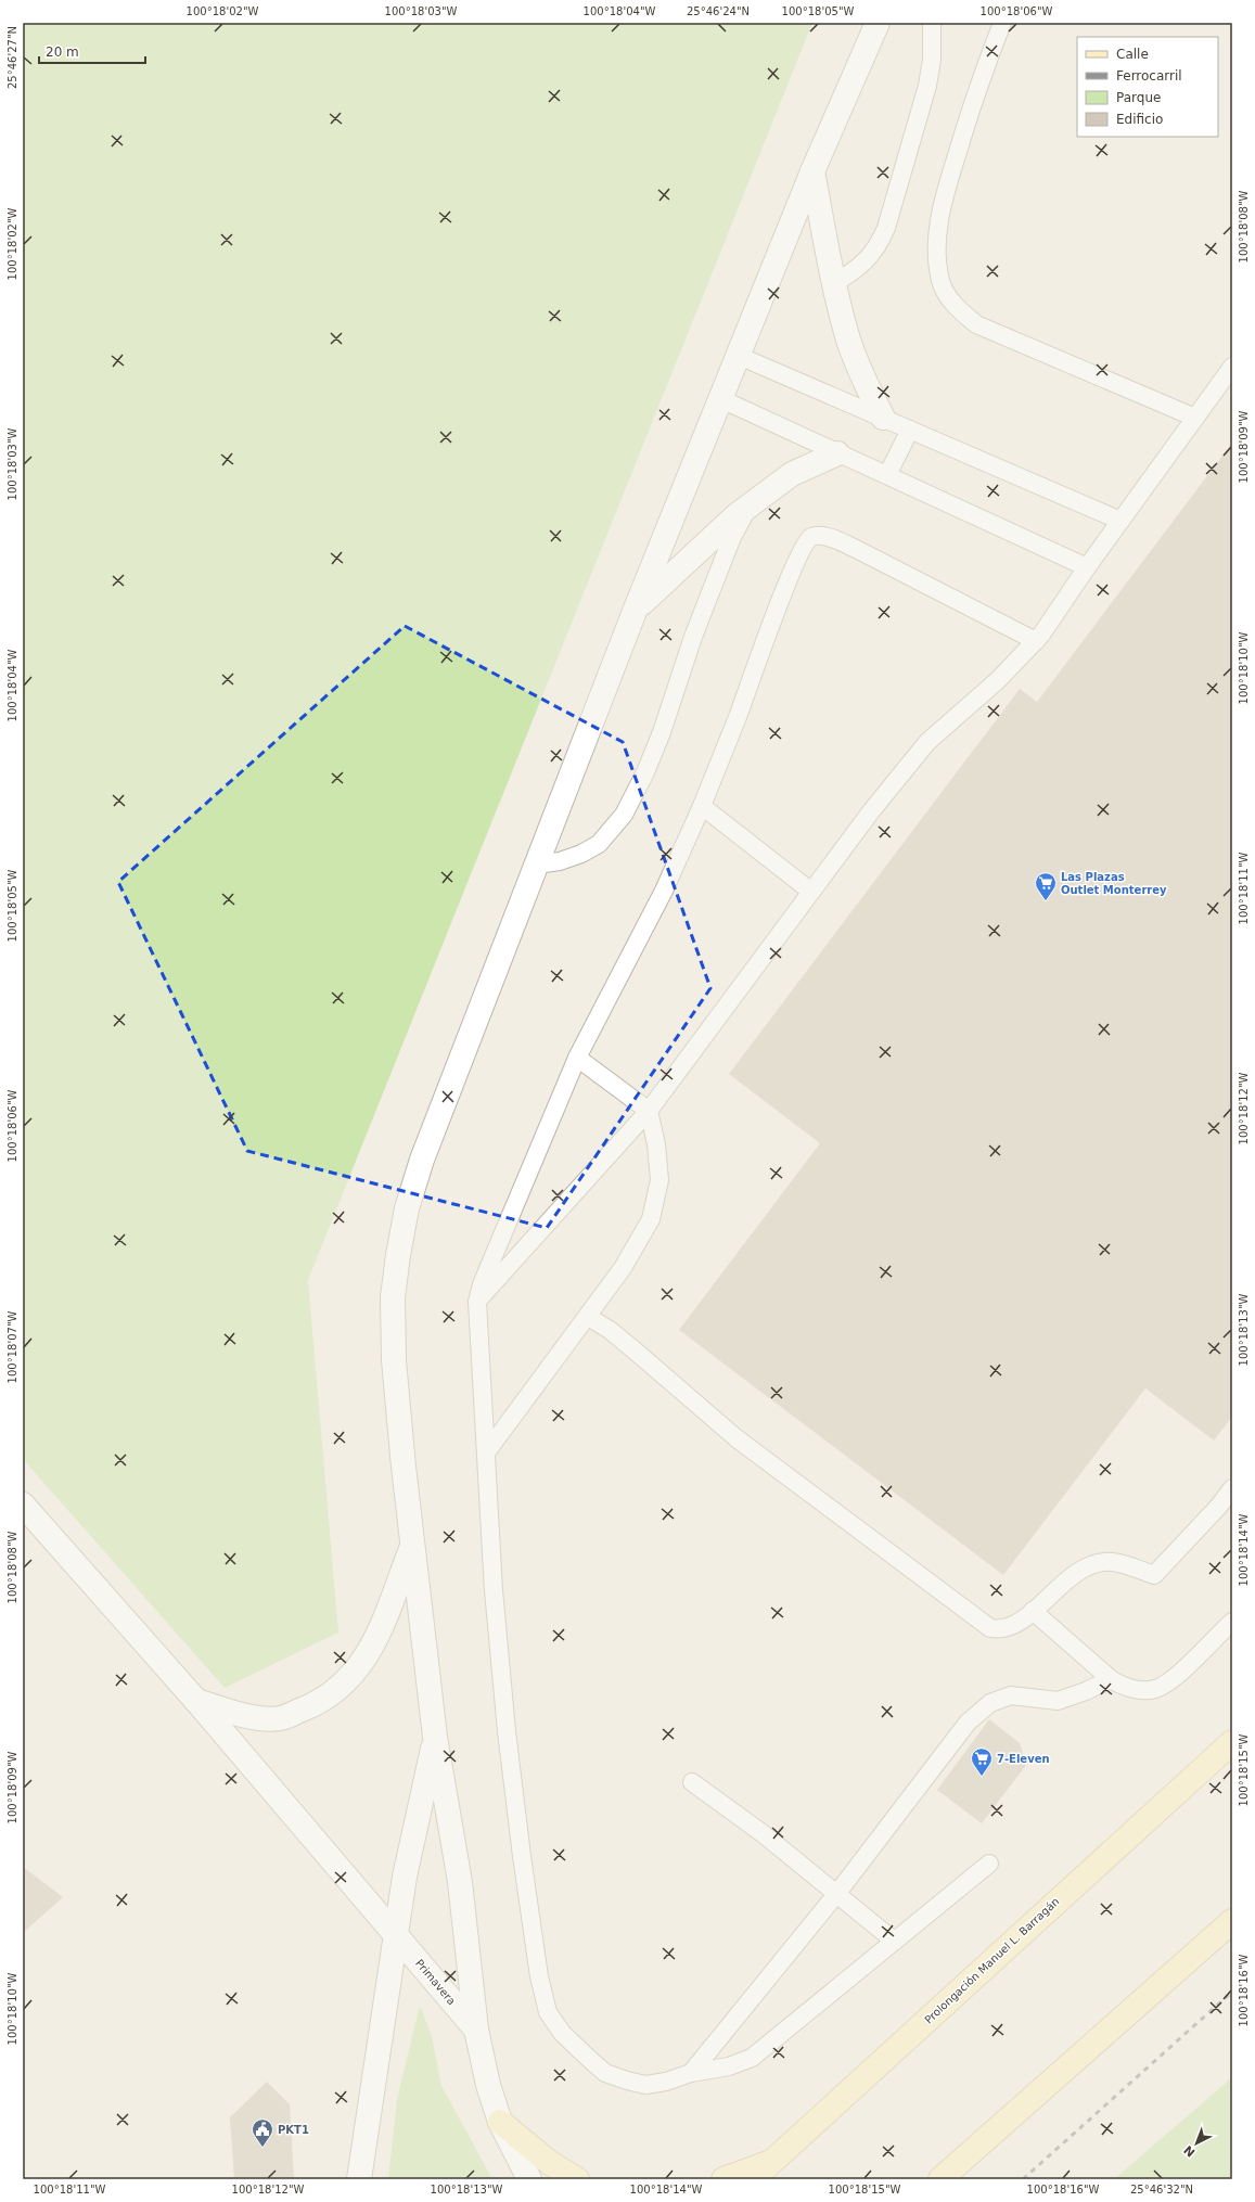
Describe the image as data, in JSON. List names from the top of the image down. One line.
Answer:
{"streets":{"main road":["Prolongación Manuel L. Barragán"],"street":["Primavera"]},"places":{"supermarket":["Las Plazas Outlet Monterrey","7-Eleven"],"public building":["PKT1"]},"legend":["Calle","Ferrocarril","Parque","Edificio"],"scale_bar":"20 m","north":"bottom left","coordinates":["100°18'02\"W","100°18'03\"W","100°18'04\"W","25°46'24\"N","100°18'05\"W","100°18'06\"W","25°46'27\"N","100°18'08\"W","100°18'09\"W","100°18'10\"W","100°18'11\"W","100°18'12\"W","100°18'13\"W","100°18'07\"W","100°18'14\"W","100°18'15\"W","100°18'16\"W","25°46'32\"N"]}
